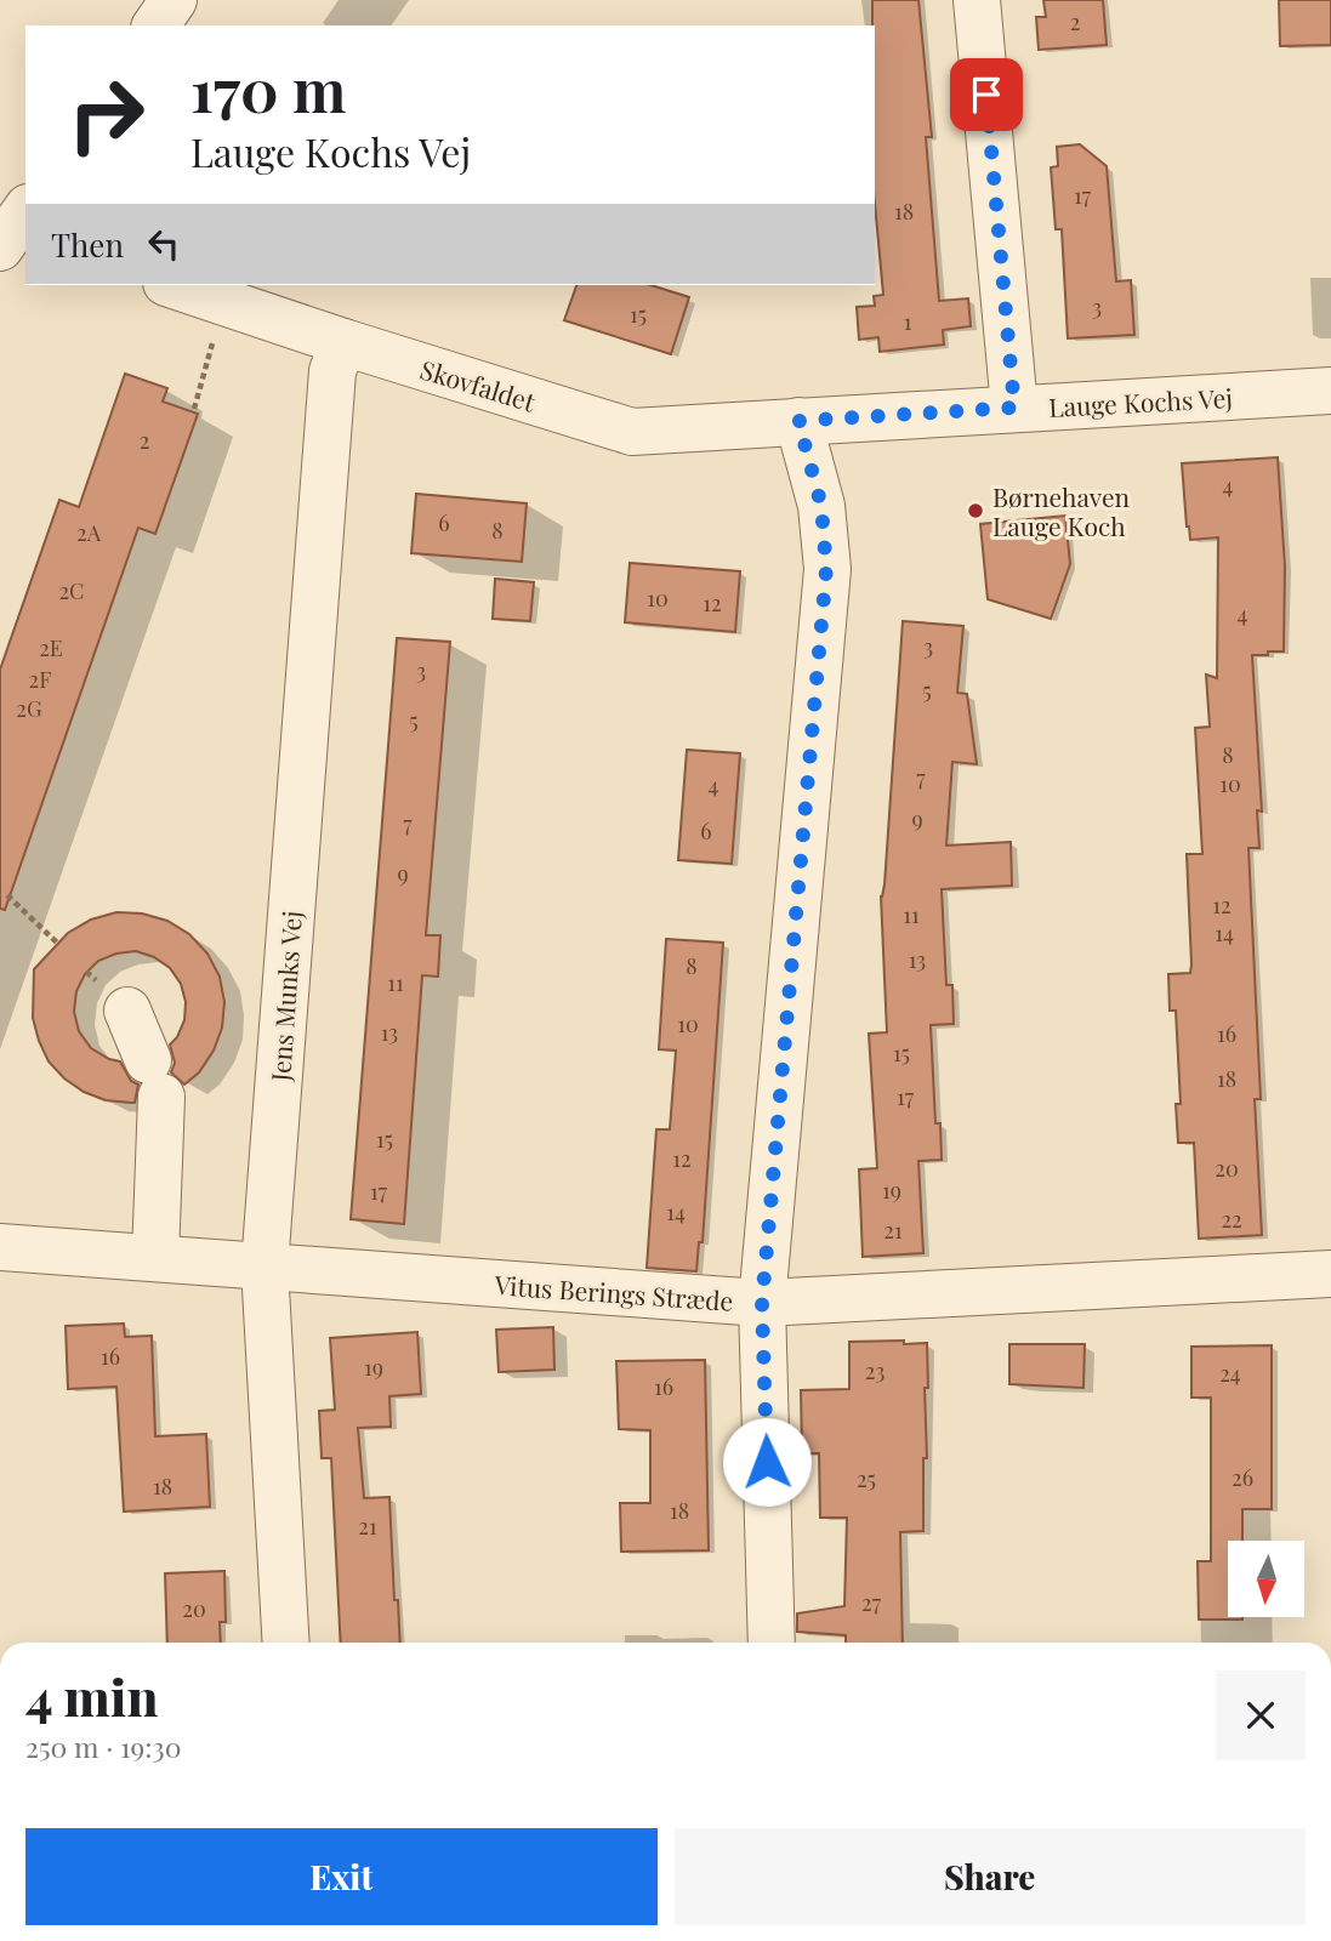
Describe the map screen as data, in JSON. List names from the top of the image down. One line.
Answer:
{"streets":{"street":["Skovfaldet","Lauge Kochs Vej","Jens Munks Vej","Vitus Berings Stræde"]},"crossings":[["Skovfaldet","Lauge Kochs Vej"],["Skovfaldet","Jens Munks Vej"],["Jens Munks Vej","Vitus Berings Stræde"]],"places":["Børnehaven Lauge Koch"],"house_numbers":["2","17","18","3","15","1","2","4","6","8","2A","2C","10","12","4","3","2E","3","2F","5","2G","5","8","7","10","4","9","7","6","9","12","11","14","13","8","11","10","13","16","15","18","17","15","12","20","19","17","14","22","21","16","19","23","24","16","26","25","18","18","21","27","20"],"north":"bottom","page":{"turn":["170 m","Lauge Kochs Vej"],"then":"Then","heading":["4 min","250 m · 19:30"],"buttons":["Exit","Share"]}}
